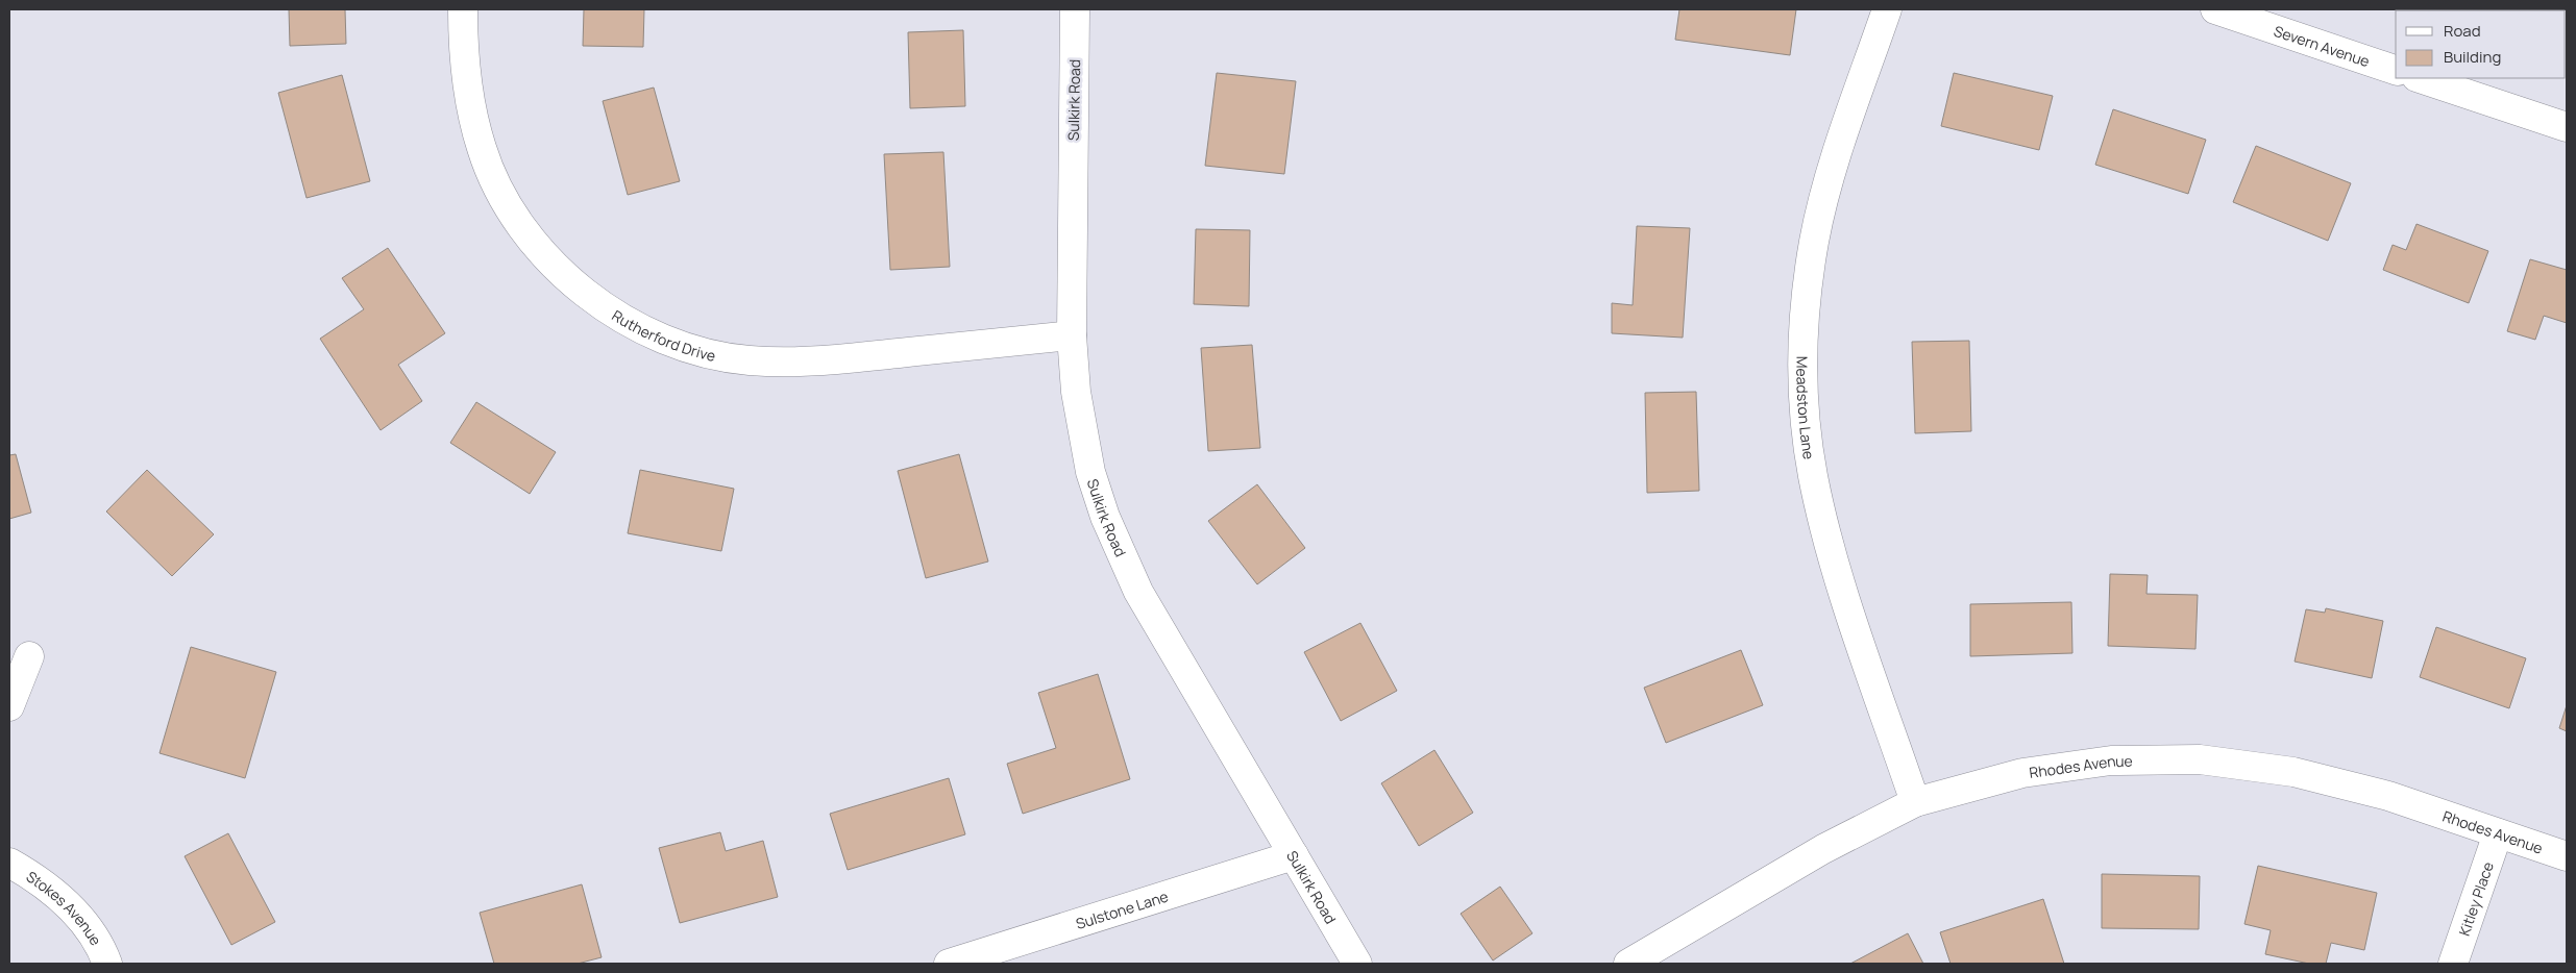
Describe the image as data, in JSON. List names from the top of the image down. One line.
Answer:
{"streets":{"street":["Severn Avenue","Sulkirk Road","Rutherford Drive","Meadston Lane","Rhodes Avenue","Kitley Place","Stokes Avenue","Sulstone Lane"]},"crossings":[["Sulkirk Road","Rutherford Drive"],["Sulkirk Road","Sulstone Lane"],["Meadston Lane","Rhodes Avenue"],["Rhodes Avenue","Kitley Place"]],"legend":["Road","Building"]}
